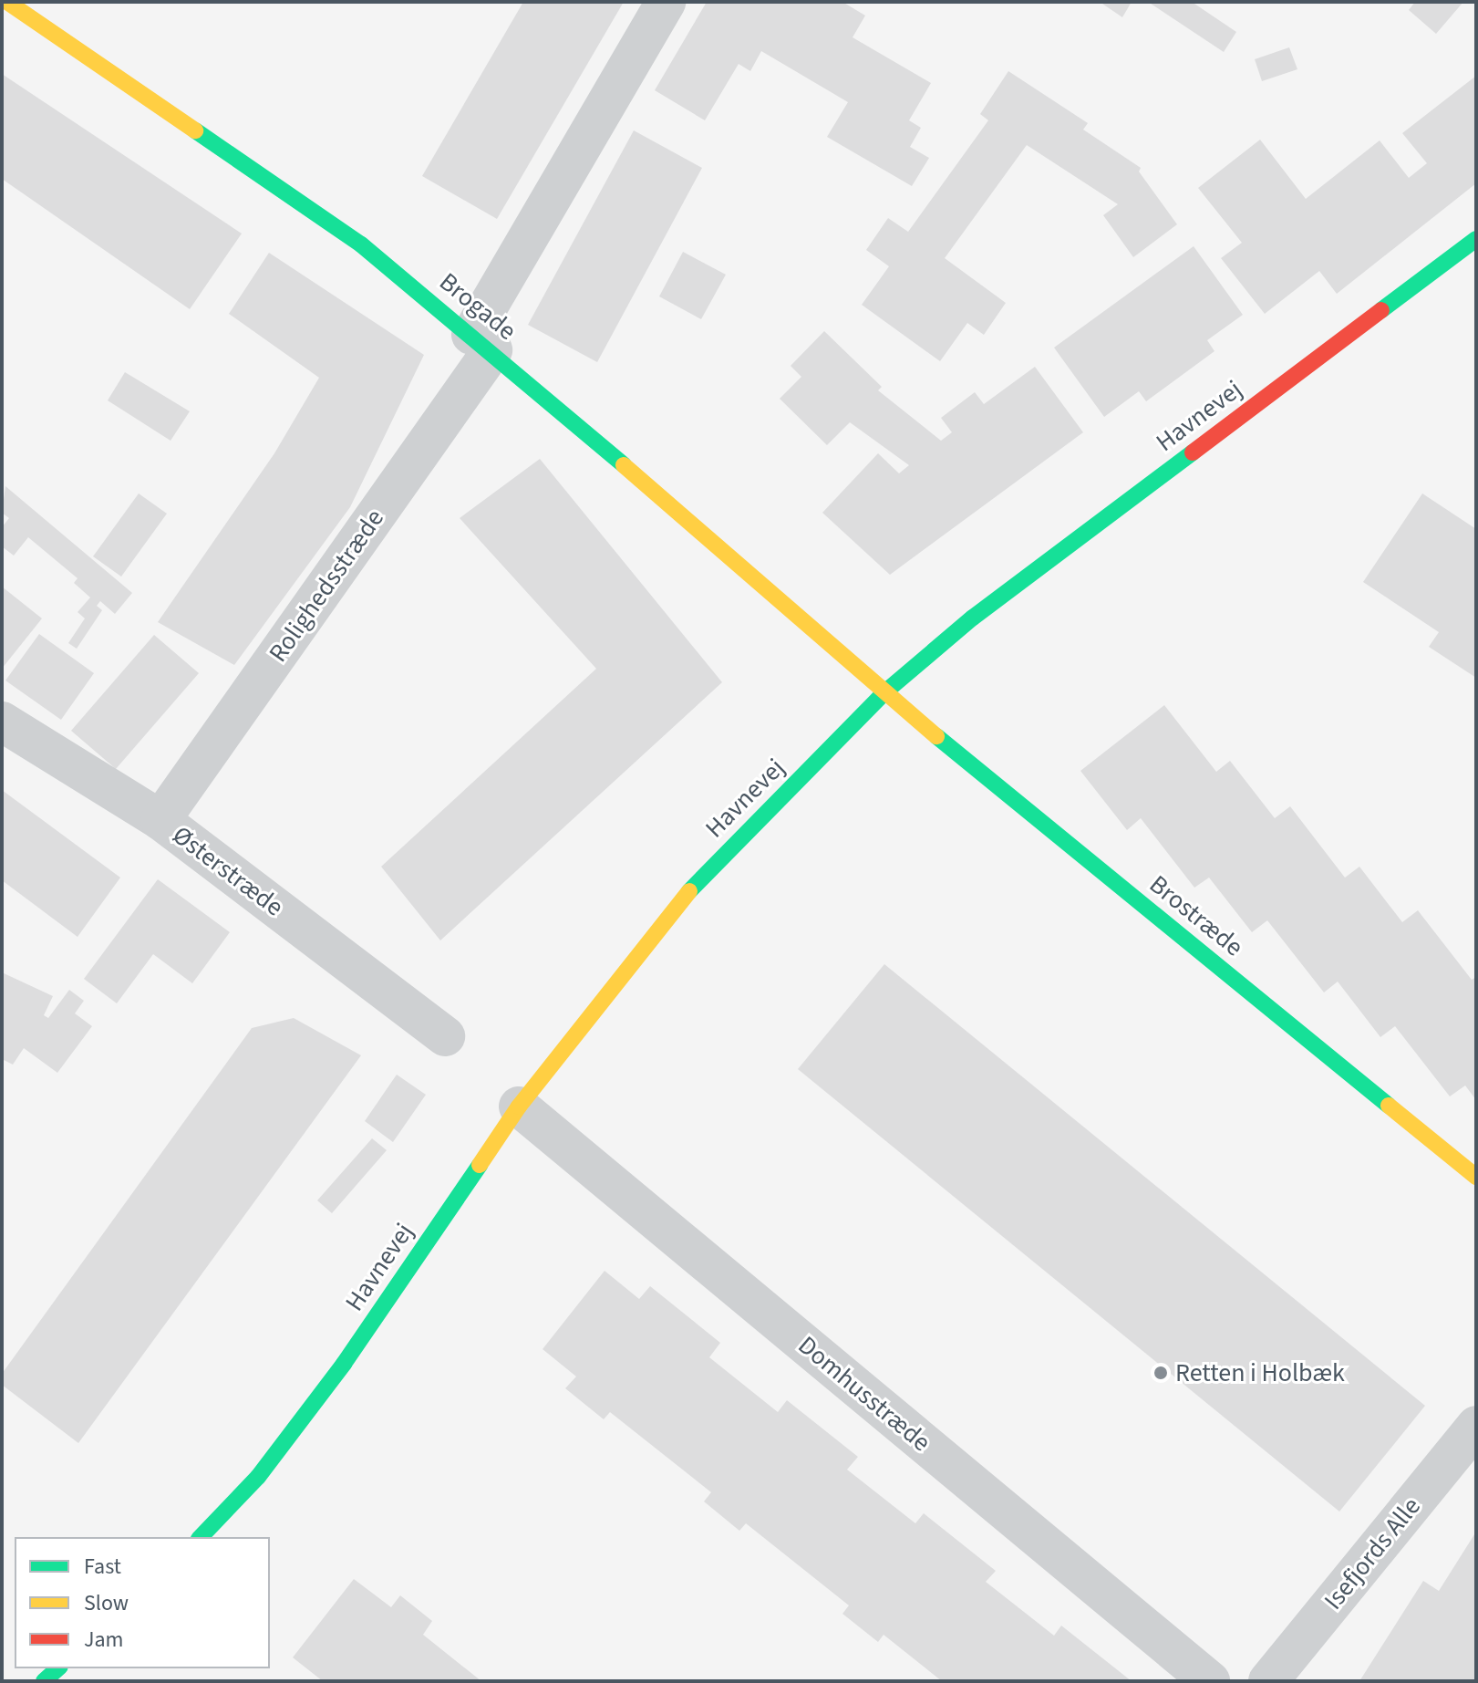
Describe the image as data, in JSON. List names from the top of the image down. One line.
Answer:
{"streets":{"street":["Brogade","Havnevej","Rolighedsstræde","Østerstræde","Brostræde","Domhusstræde","Isefjords Alle"]},"crossings":[["Brogade","Havnevej"],["Brogade","Rolighedsstræde"],["Brogade","Brostræde"],["Havnevej","Brostræde"],["Havnevej","Domhusstræde"],["Rolighedsstræde","Østerstræde"]],"places":["Retten i Holbæk"],"legend":["Fast","Slow","Jam"]}
